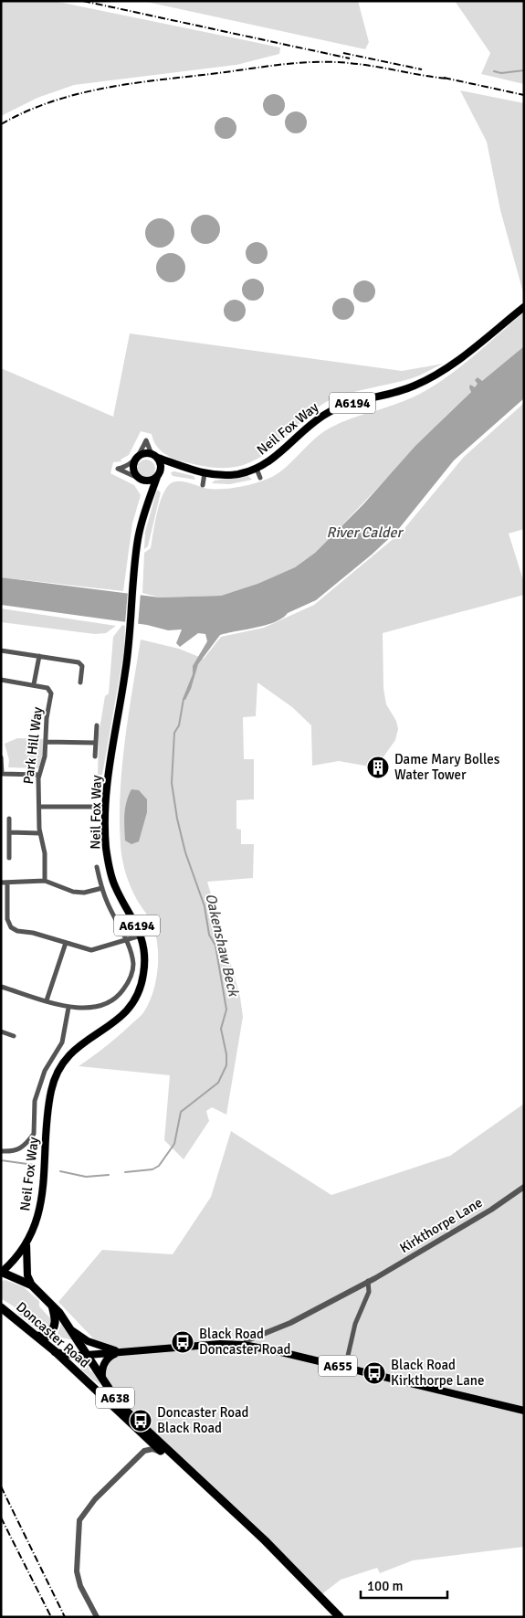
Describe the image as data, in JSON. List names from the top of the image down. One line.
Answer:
{"streets":{"highway":["Doncaster Road","A638"],"main road":["A6194","Neil Fox Way","A655"],"street":["Park Hill Way","Kirkthorpe Lane"]},"crossings":[["Neil Fox Way","Doncaster Road"],["Kirkthorpe Lane","A655"],["Doncaster Road","A655"]],"water":["River Calder","Oakenshaw Beck"],"places":{"building":["Dame Mary Bolles Water Tower"],"bus stop":["Black Road Doncaster Road","Black Road Kirkthorpe Lane","Doncaster Road Black Road"]},"scale_bar":"100 m"}
